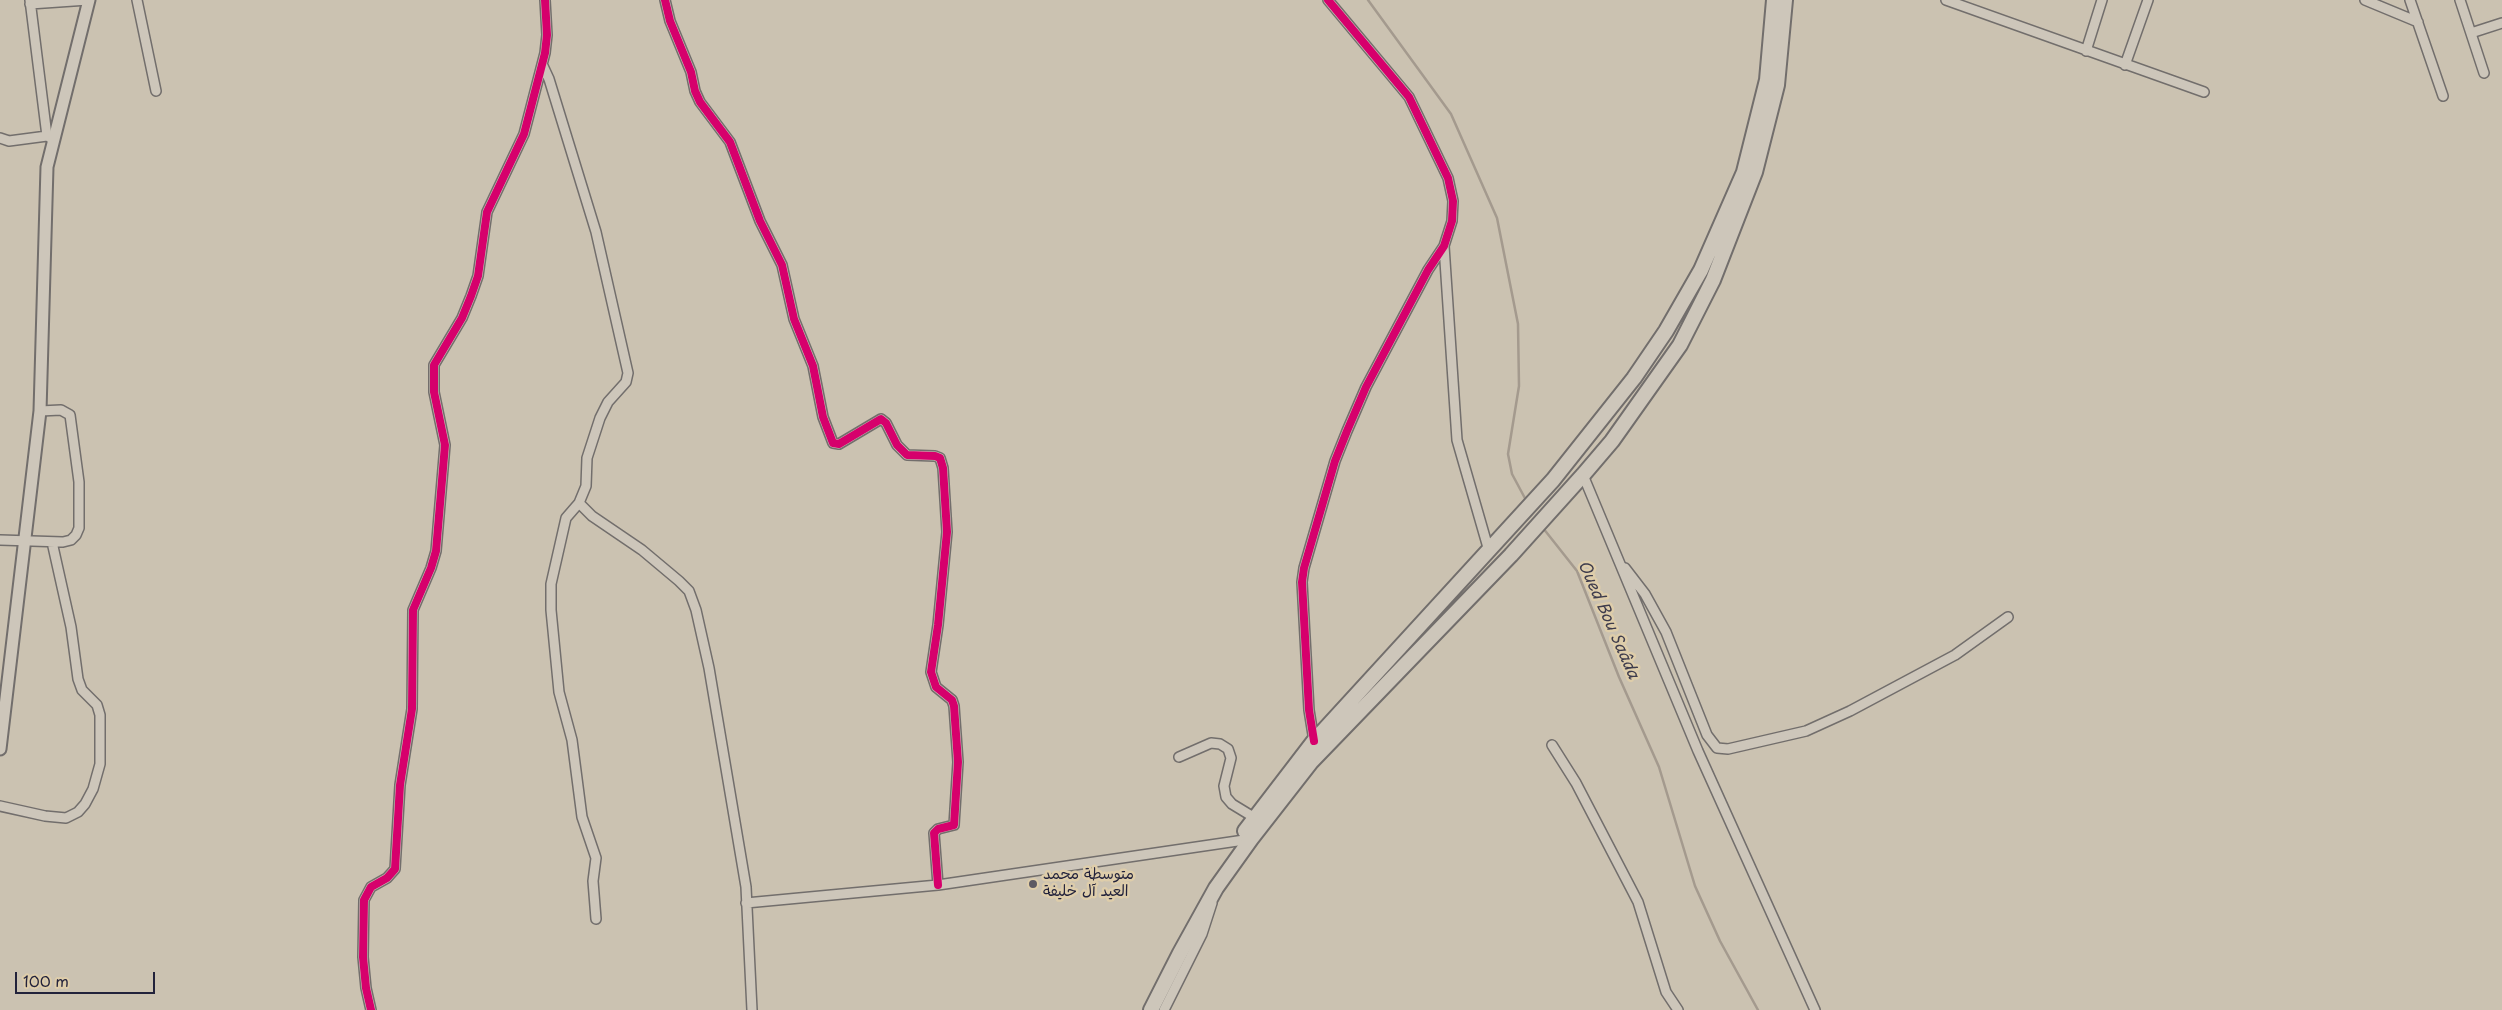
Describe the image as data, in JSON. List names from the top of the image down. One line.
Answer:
{"water":["Oued Bou Saâda"],"places":["متوسطة محمد العيد آل خليفة"],"scale_bar":"100 m"}
